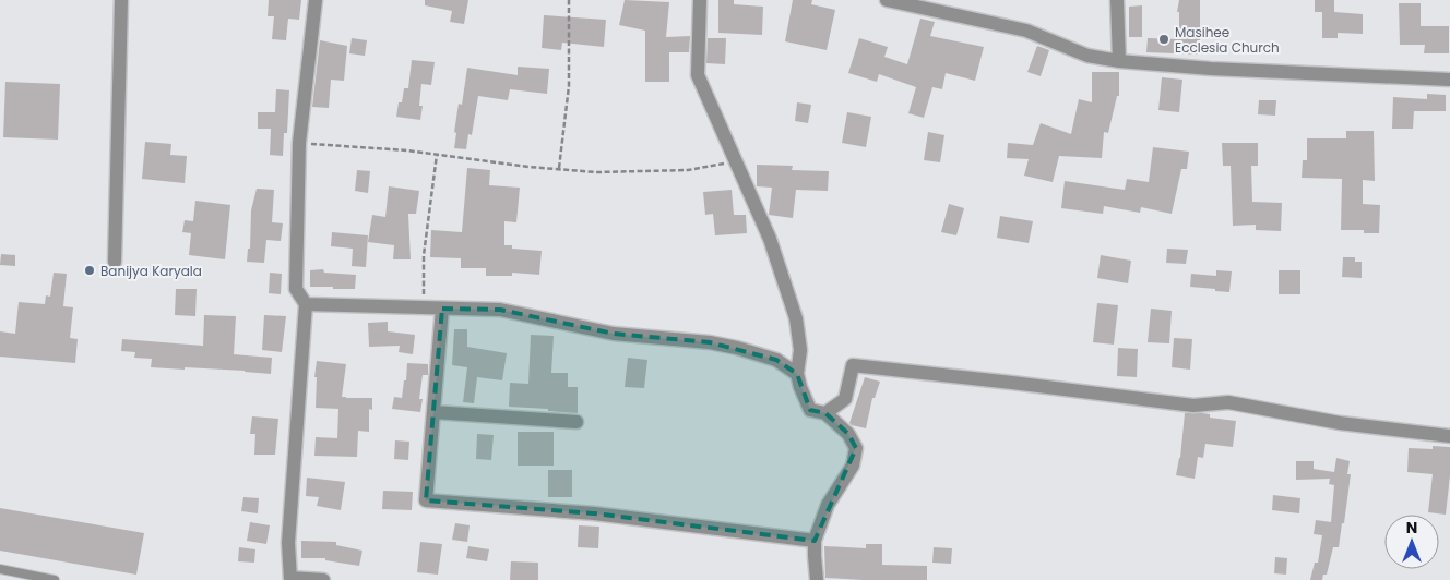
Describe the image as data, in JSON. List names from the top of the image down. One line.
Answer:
{"places":["Masihee Ecclesia Church","Banijya Karyala"],"north":"top"}
